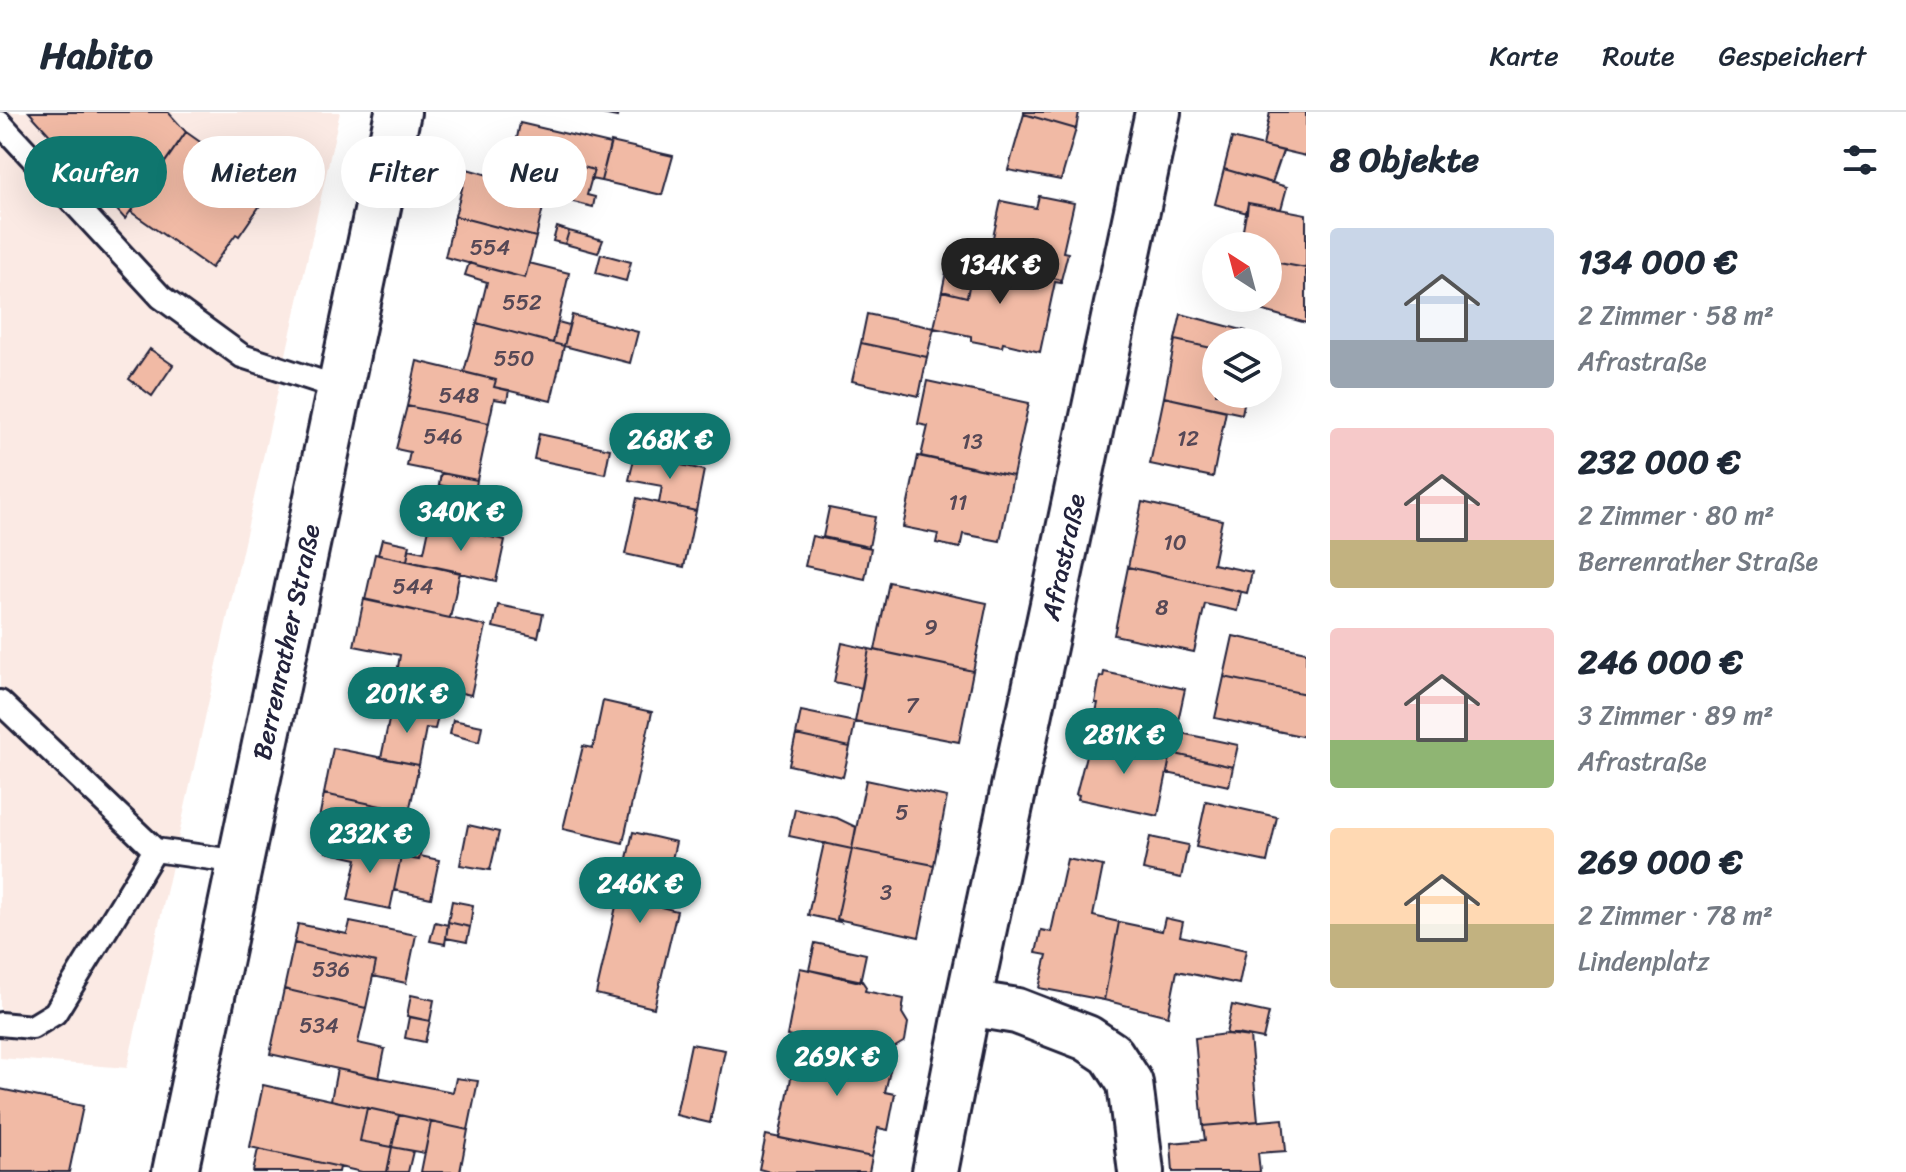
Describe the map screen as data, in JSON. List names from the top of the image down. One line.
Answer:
{"streets":{"street":["Afrastraße","Berrenrather Straße"]},"house_numbers":["554","552","550","548","546","12","13","11","10","544","8","9","7","5","3","536","534"],"north":"top left","page":{"header":"Habito","nav":["Karte","Route","Gespeichert"],"heading":"8 Objekte","chip":["Kaufen","Mieten","Filter","Neu"],"list":[{"name":"134 000 €","note":"2 Zimmer · 58 m² · Afrastraße"},{"name":"232 000 €","note":"2 Zimmer · 80 m² · Berrenrather Straße"},{"name":"246 000 €","note":"3 Zimmer · 89 m² · Afrastraße"},{"name":"269 000 €","note":"2 Zimmer · 78 m² · Lindenplatz"}],"price":["134K €","268K €","340K €","201K €","281K €","232K €","246K €","269K €"]}}
